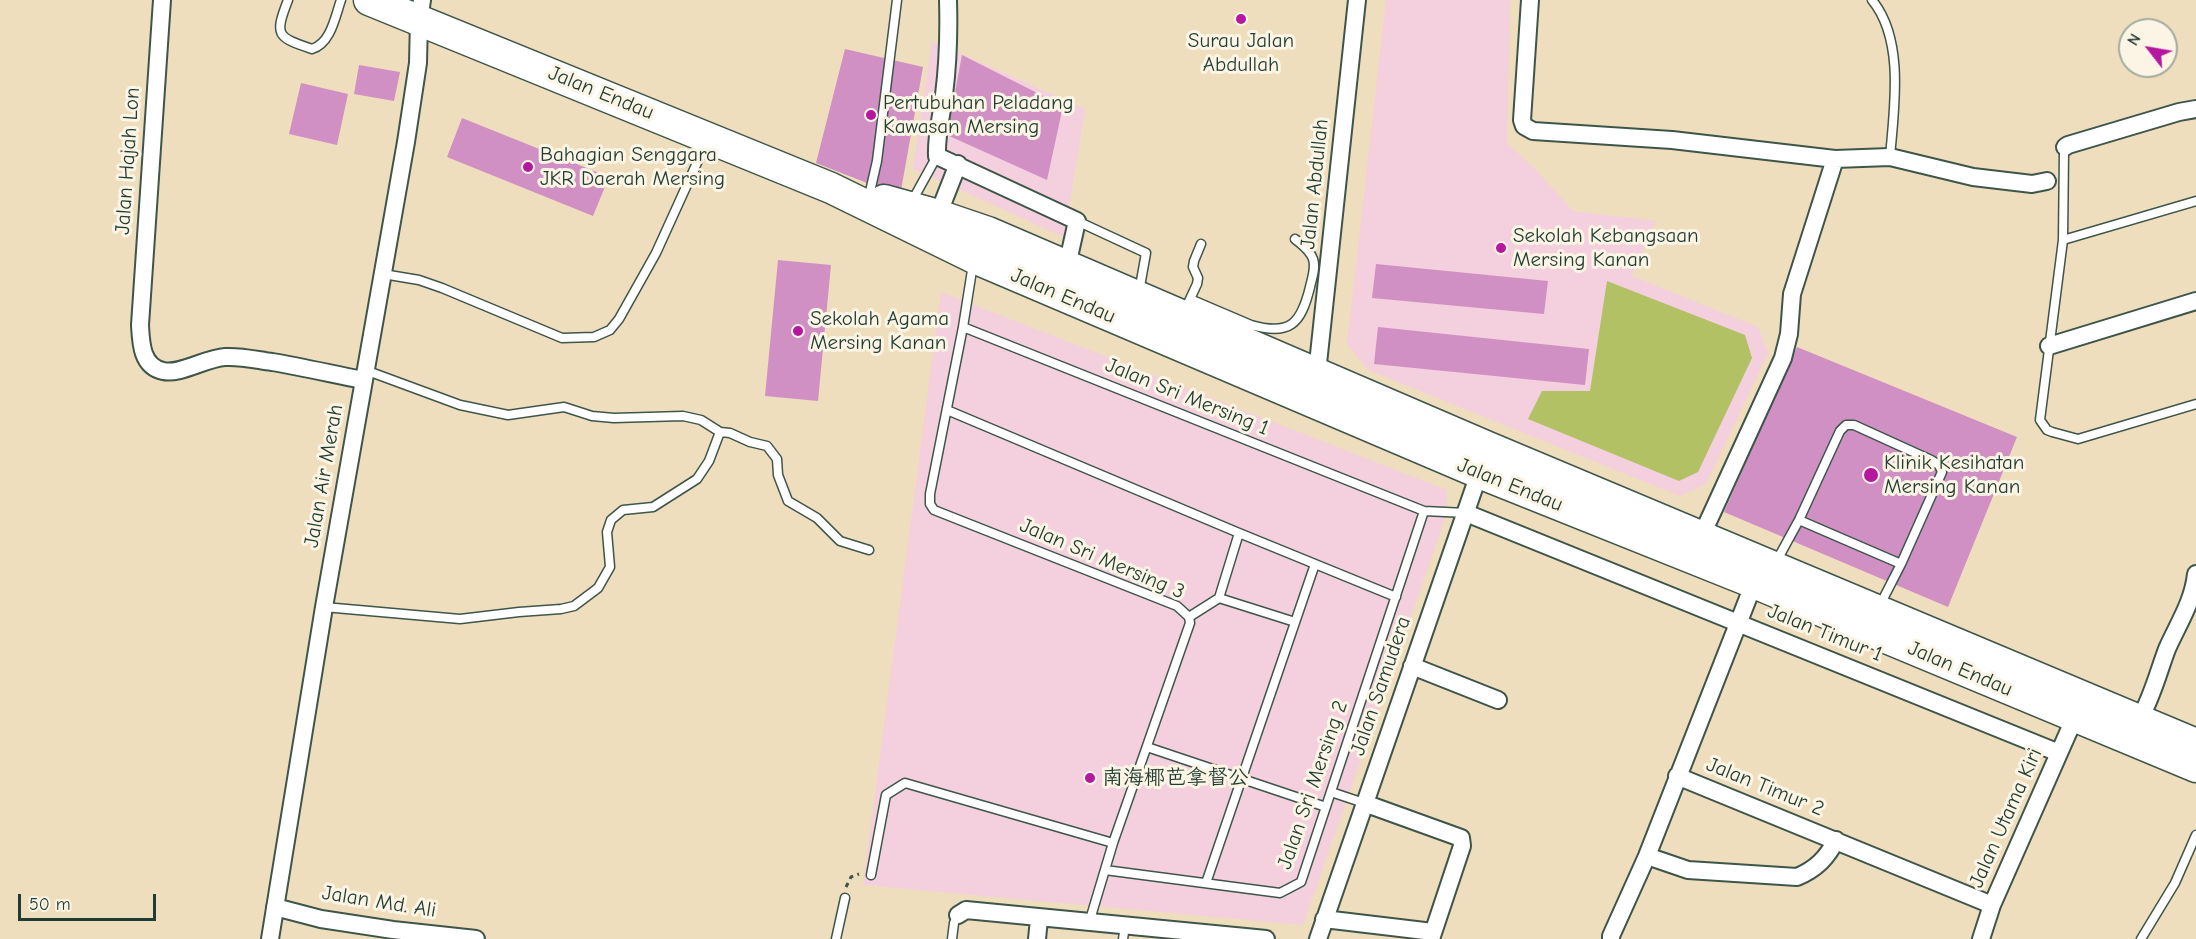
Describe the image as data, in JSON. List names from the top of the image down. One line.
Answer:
{"streets":{"highway":["Jalan Endau"],"street":["Jalan Hajah Lon","Jalan Abdullah","Jalan Air Merah","Jalan Timur 1","Jalan Samudera","Jalan Timur 2","Jalan Utama Kiri","Jalan Md. Ali"],"lane":["Jalan Sri Mersing 1","Jalan Sri Mersing 3","Jalan Sri Mersing 2"]},"crossings":[["Jalan Endau","Jalan Abdullah"],["Jalan Endau","Jalan Air Merah"],["Jalan Endau","Jalan Samudera"],["Jalan Endau","Jalan Utama Kiri"],["Jalan Hajah Lon","Jalan Air Merah"],["Jalan Sri Mersing 1","Jalan Timur 1"],["Jalan Sri Mersing 1","Jalan Samudera"],["Jalan Sri Mersing 1","Jalan Sri Mersing 2"],["Jalan Air Merah","Jalan Md. Ali"],["Jalan Sri Mersing 3","Jalan Sri Mersing 2"],["Jalan Timur 1","Jalan Samudera"],["Jalan Timur 1","Jalan Utama Kiri"],["Jalan Timur 2","Jalan Utama Kiri"]],"places":["Surau Jalan Abdullah","Pertubuhan Peladang Kawasan Mersing","Bahagian Senggara JKR Daerah Mersing","Sekolah Kebangsaan Mersing Kanan","Sekolah Agama Mersing Kanan","Klinik Kesihatan Mersing Kanan","南海椰芭拿督公"],"scale_bar":"50 m","north":"top left"}
